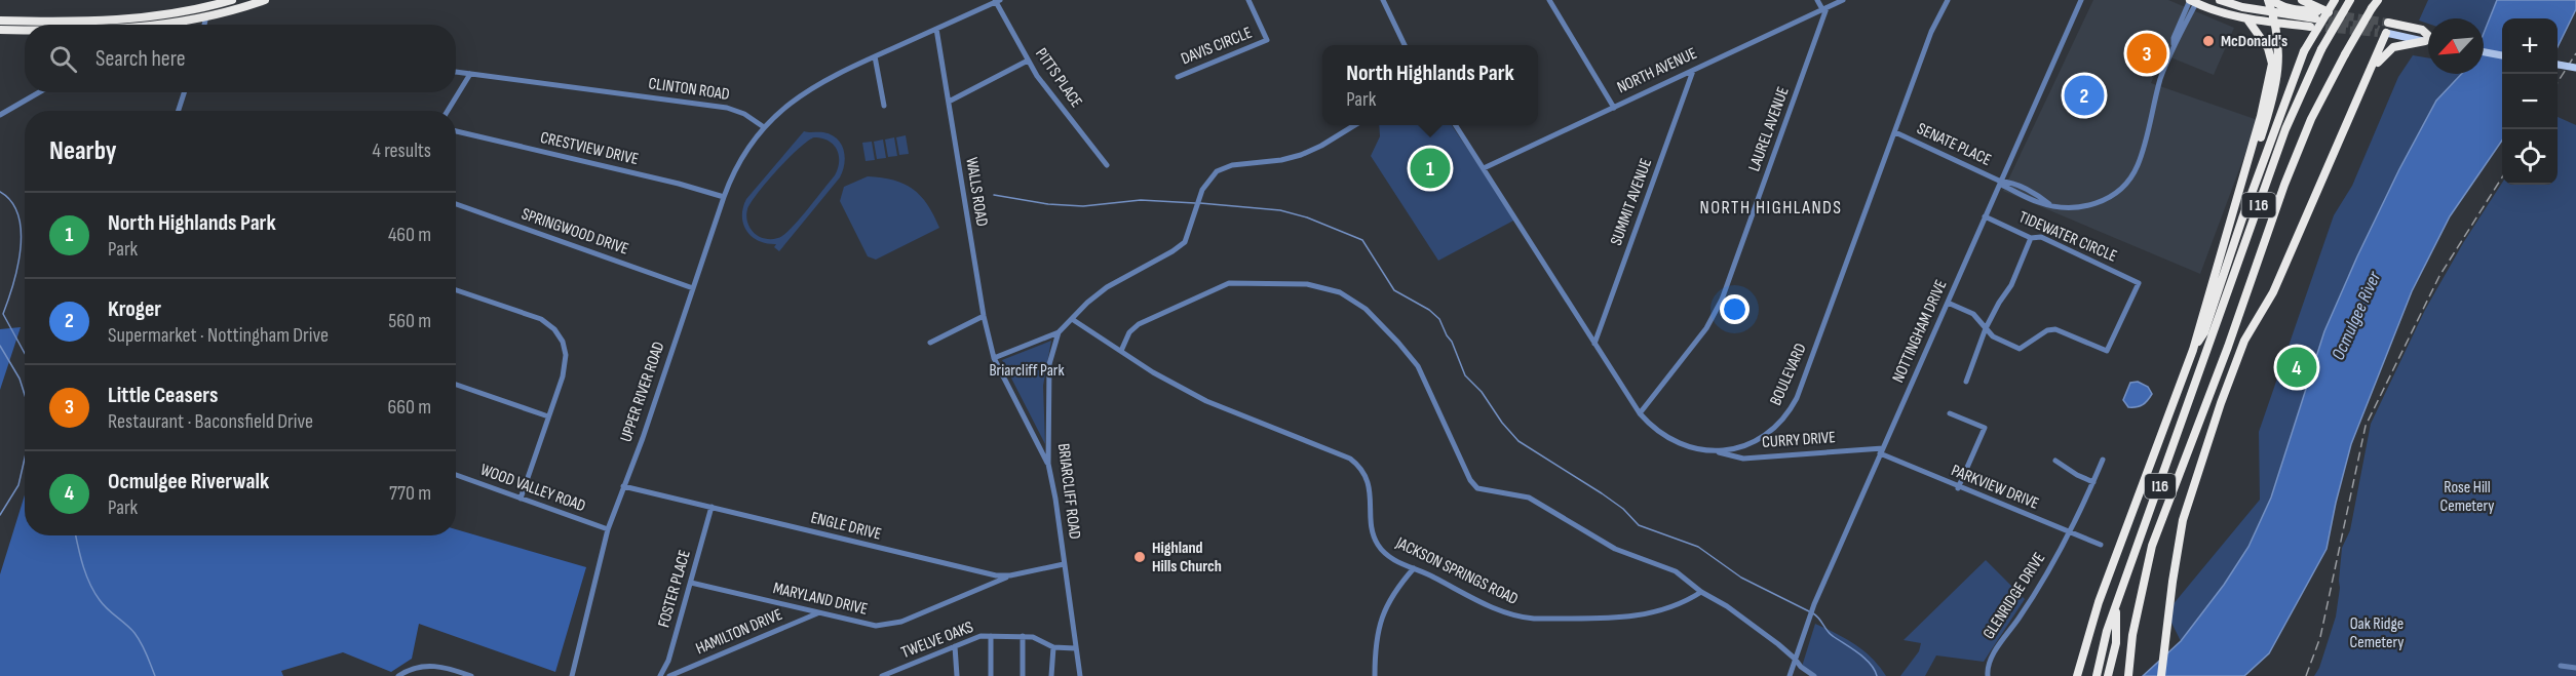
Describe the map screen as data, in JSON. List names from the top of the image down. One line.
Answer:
{"streets":{"highway":["I 16","I16"],"street":["DAVIS CIRCLE","NORTH AVENUE","PITTS PLACE","CLINTON ROAD","LAUREL AVENUE","SENATE PLACE","CRESTVIEW DRIVE","WALLS ROAD","SUMMIT AVENUE","SPRINGWOOD DRIVE","TIDEWATER CIRCLE","NOTTINGHAM DRIVE","BOULEVARD","UPPER RIVER ROAD","CURRY DRIVE","PARKVIEW DRIVE","WOOD VALLEY ROAD","BRIARCLIFF ROAD","ENGLE DRIVE","JACKSON SPRINGS ROAD","FOSTER PLACE","GLENRIDGE DRIVE","MARYLAND DRIVE","HAMILTON DRIVE","TWELVE OAKS"]},"crossings":[["NORTH AVENUE","LAUREL AVENUE"],["NORTH AVENUE","SUMMIT AVENUE"],["NORTH AVENUE","BOULEVARD"],["CLINTON ROAD","UPPER RIVER ROAD"],["LAUREL AVENUE","BOULEVARD"],["SENATE PLACE","NOTTINGHAM DRIVE"],["SENATE PLACE","BOULEVARD"],["CRESTVIEW DRIVE","UPPER RIVER ROAD"],["WALLS ROAD","BRIARCLIFF ROAD"],["SUMMIT AVENUE","BOULEVARD"],["I 16","I16"],["SPRINGWOOD DRIVE","UPPER RIVER ROAD"],["TIDEWATER CIRCLE","NOTTINGHAM DRIVE"],["NOTTINGHAM DRIVE","CURRY DRIVE"],["NOTTINGHAM DRIVE","PARKVIEW DRIVE"],["BOULEVARD","CURRY DRIVE"],["UPPER RIVER ROAD","WOOD VALLEY ROAD"],["UPPER RIVER ROAD","ENGLE DRIVE"],["CURRY DRIVE","PARKVIEW DRIVE"],["PARKVIEW DRIVE","GLENRIDGE DRIVE"],["BRIARCLIFF ROAD","ENGLE DRIVE"],["BRIARCLIFF ROAD","JACKSON SPRINGS ROAD"],["BRIARCLIFF ROAD","TWELVE OAKS"],["ENGLE DRIVE","FOSTER PLACE"],["ENGLE DRIVE","MARYLAND DRIVE"],["FOSTER PLACE","MARYLAND DRIVE"],["MARYLAND DRIVE","HAMILTON DRIVE"]],"districts":["NORTH HIGHLANDS"],"water":["Ocmulgee River"],"parks":["Briarcliff Park","Rose Hill Cemetery","Oak Ridge Cemetery"],"places":["McDonald's","Highland Hills Church"],"north":"bottom left","page":{"map_buttons":["+","−"],"search":"Search here","pins":["3","2","1","4"],"popup":["North Highlands Park","Park"],"heading":["Nearby","4 results"],"list":[{"mark":"1","name":"North Highlands Park","note":"Park","value":"460 m"},{"mark":"2","name":"Kroger","note":"Supermarket · Nottingham Drive","value":"560 m"},{"mark":"3","name":"Little Ceasers","note":"Restaurant · Baconsfield Drive","value":"660 m"},{"mark":"4","name":"Ocmulgee Riverwalk","note":"Park","value":"770 m"}]}}
